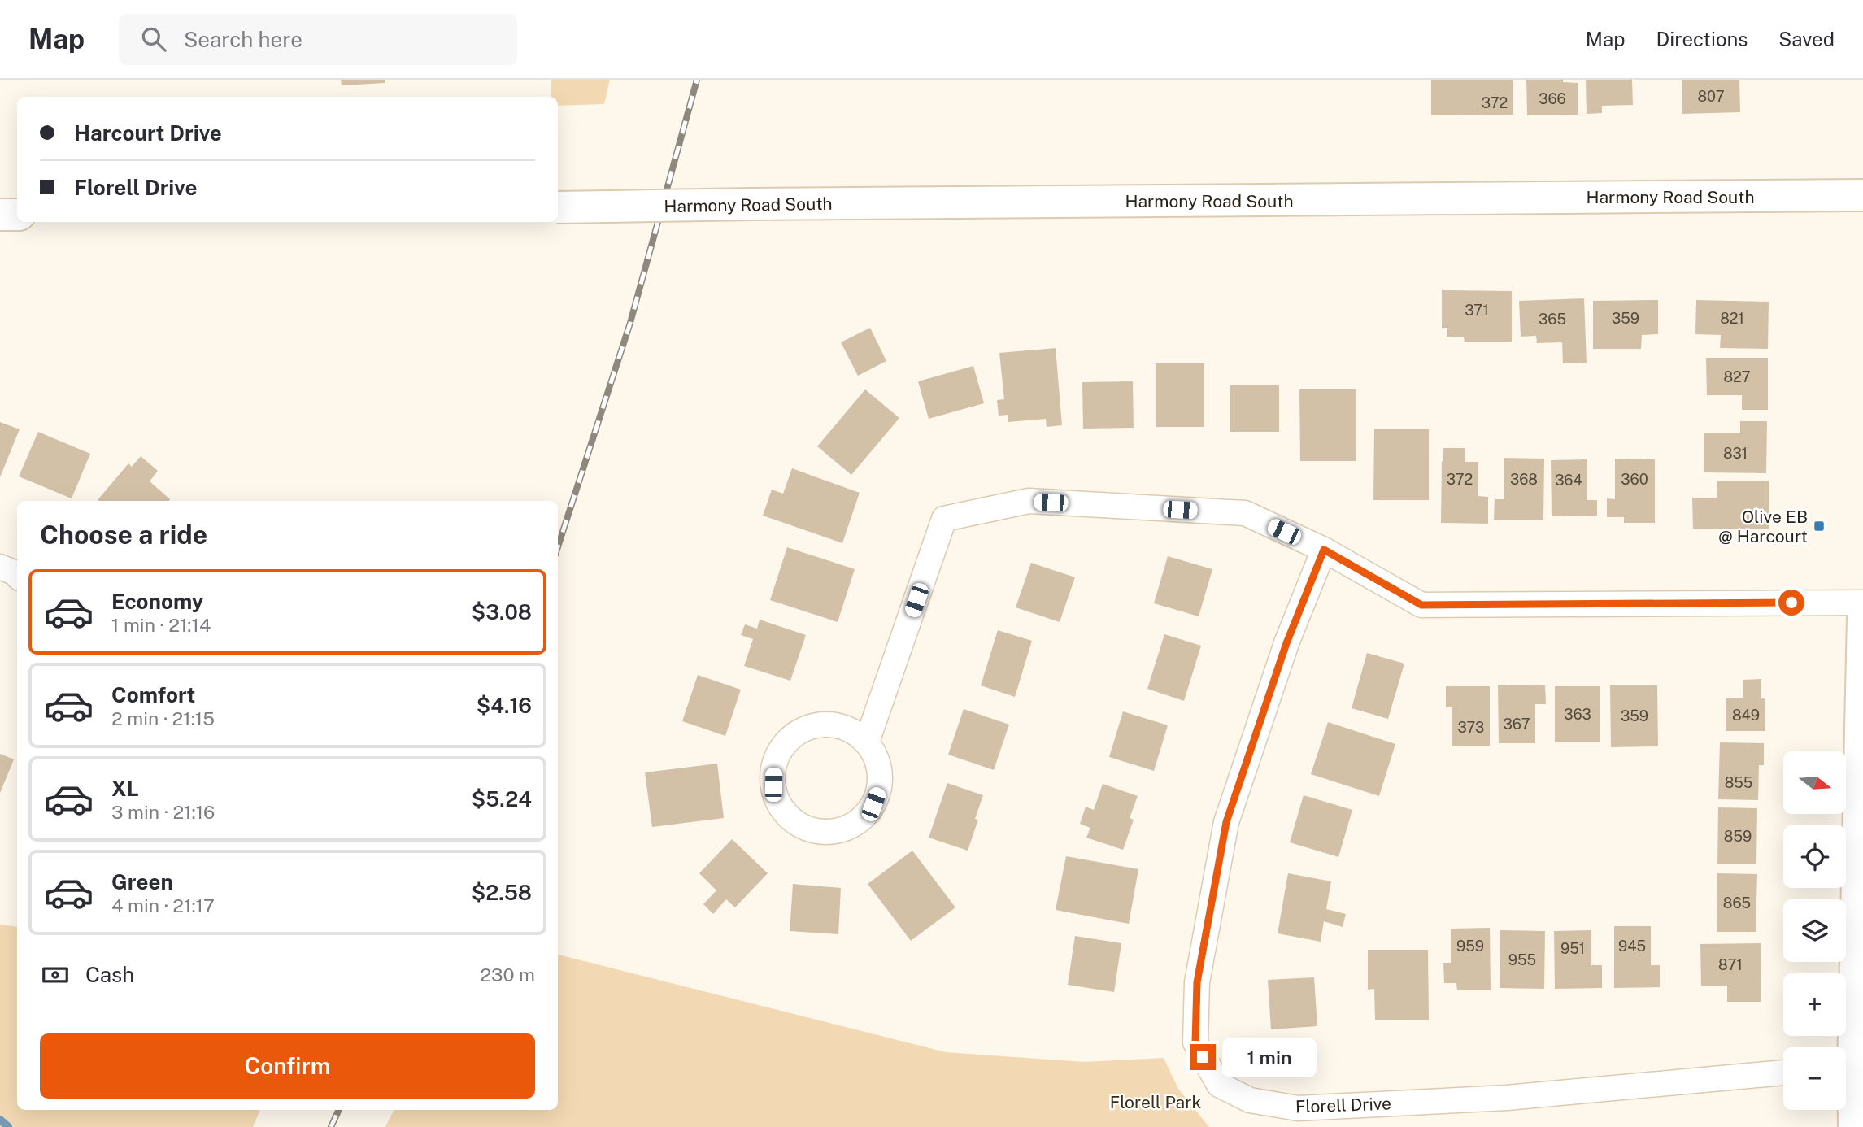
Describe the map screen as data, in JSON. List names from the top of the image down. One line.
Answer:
{"streets":{"main road":["Harmony Road South"],"street":["Florell Drive"]},"parks":["Florell Park"],"places":{"transit":["Olive EB @ Harcourt"]},"house_numbers":["807","366","372","371","359","821","365","827","831","372","368","360","364","363","849","359","367","373","855","859","865","959","945","951","955","871"],"north":"right","page":{"header":"Map","search":"Search here","nav":["Map","Directions","Saved"],"banner":["Harcourt Drive","Florell Drive"],"heading":"Choose a ride","list":[{"name":"Economy","note":"1 min · 21:14","value":"$3.08"},{"name":"Comfort","note":"2 min · 21:15","value":"$4.16"},{"name":"XL","note":"3 min · 21:16","value":"$5.24"},{"name":"Green","note":"4 min · 21:17","value":"$2.58"}],"map_buttons":["+","−"],"pay":["Cash","230 m"],"buttons":"Confirm","bubble":"1 min"}}
